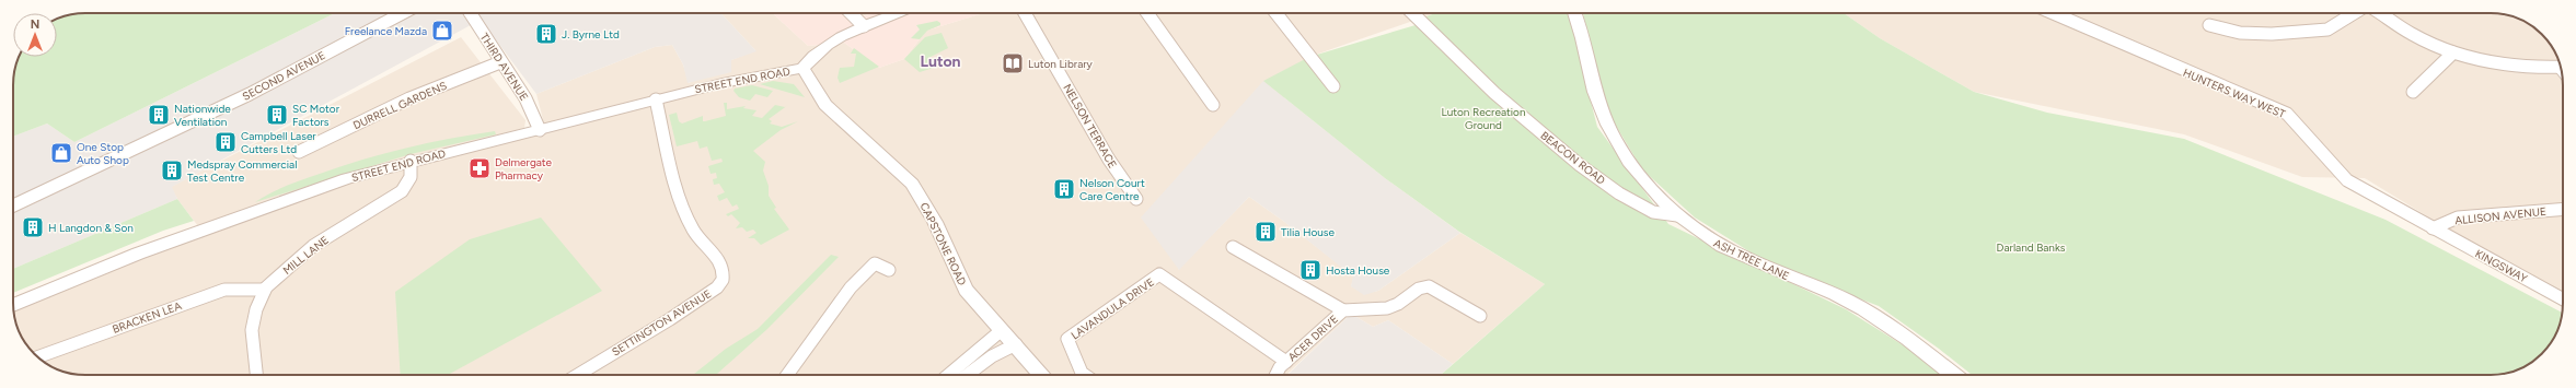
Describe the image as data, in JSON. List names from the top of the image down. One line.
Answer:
{"streets":{"street":["THIRD AVENUE","SECOND AVENUE","STREET END ROAD","HUNTERS WAY WEST","DURRELL GARDENS","NELSON TERRACE","BEACON ROAD","ALLISON AVENUE","CAPSTONE ROAD","MILL LANE","ASH TREE LANE","KINGSWAY","LAVANDULA DRIVE","BRACKEN LEA","SETTINGTON AVENUE","ACER DRIVE"]},"crossings":[["THIRD AVENUE","STREET END ROAD"],["THIRD AVENUE","DURRELL GARDENS"],["STREET END ROAD","CAPSTONE ROAD"],["STREET END ROAD","MILL LANE"],["STREET END ROAD","SETTINGTON AVENUE"],["HUNTERS WAY WEST","ALLISON AVENUE"],["HUNTERS WAY WEST","KINGSWAY"],["BEACON ROAD","ASH TREE LANE"],["ALLISON AVENUE","KINGSWAY"],["MILL LANE","BRACKEN LEA"],["LAVANDULA DRIVE","ACER DRIVE"]],"districts":["Luton"],"parks":["Luton Recreation Ground","Darland Banks"],"places":{"shop":["Freelance Mazda","One Stop Auto Shop"],"building":["J. Byrne Ltd","Nationwide Ventilation","SC Motor Factors","Campbell Laser Cutters Ltd","Medspray Commercial Test Centre","Nelson Court Care Centre","H Langdon & Son","Tilia House","Hosta House"],"library":["Luton Library"],"pharmacy":["Delmergate Pharmacy"]},"north":"top"}
